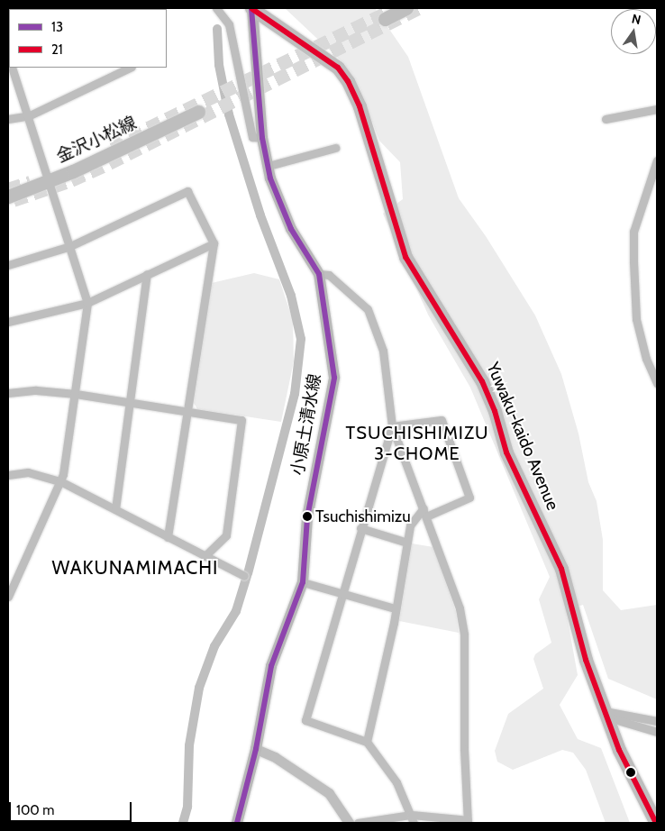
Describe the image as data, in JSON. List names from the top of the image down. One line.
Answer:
{"streets":{"main road":["金沢小松線","小原土清水線","Yuwaku-kaido Avenue"]},"crossings":[["小原土清水線","Yuwaku-kaido Avenue"]],"districts":["TSUCHISHIMIZU 3-CHOME","WAKUNAMIMACHI"],"places":["Tsuchishimizu"],"lines":["transit line 13","transit line 21"],"legend":["13","21"],"scale_bar":"100 m","north":"top"}
